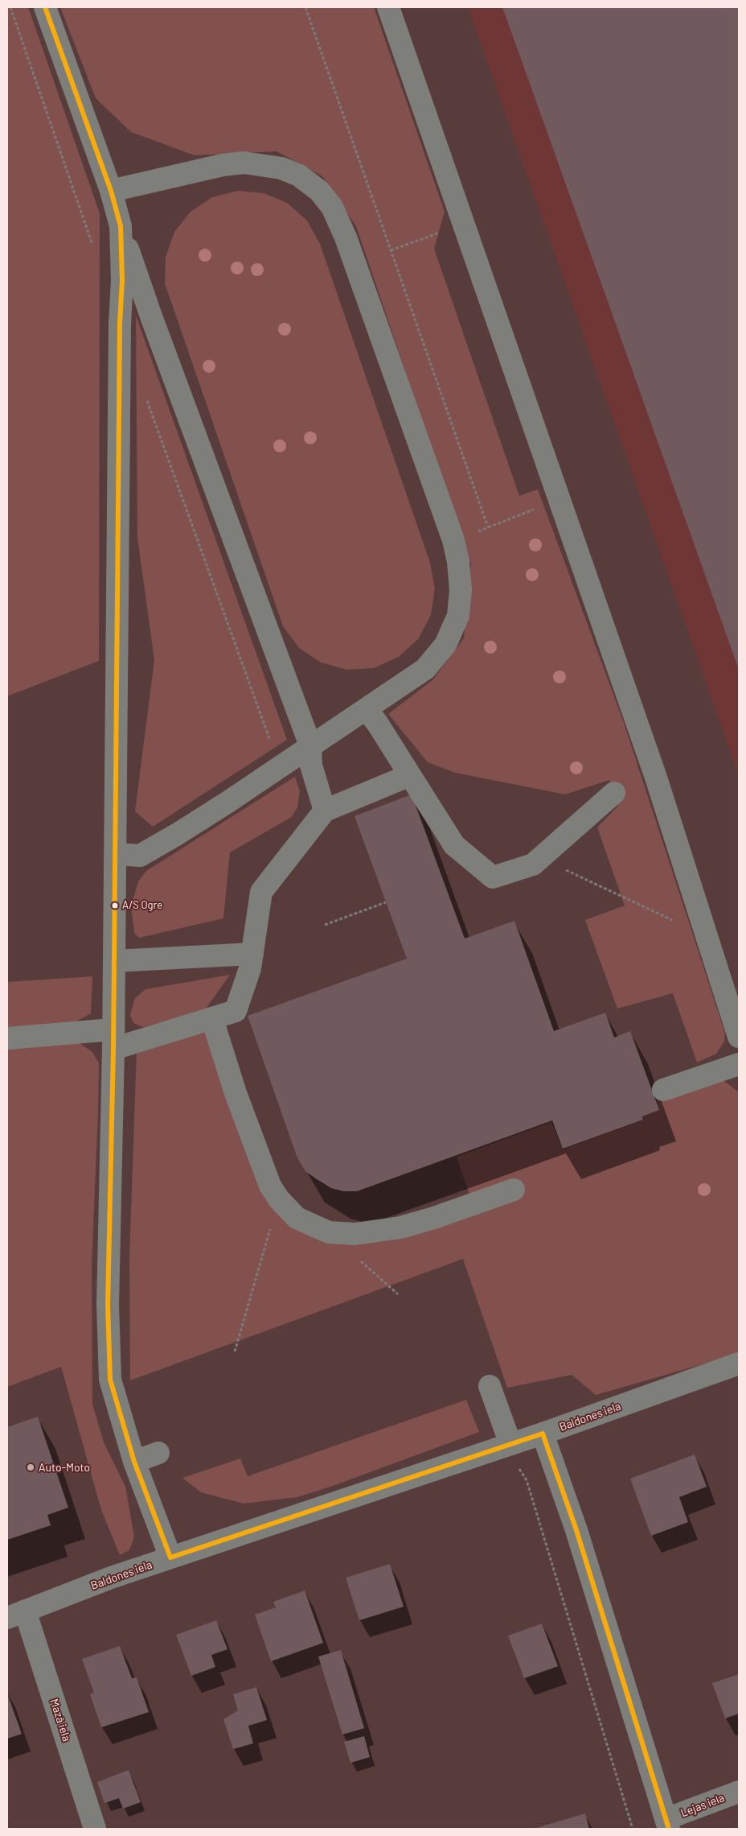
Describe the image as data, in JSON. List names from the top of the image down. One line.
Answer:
{"streets":{"street":["Baldones iela","Mazā iela","Lejas iela"]},"crossings":[["Baldones iela","Mazā iela"]],"places":["A/S Ogre","Auto-Moto"]}
